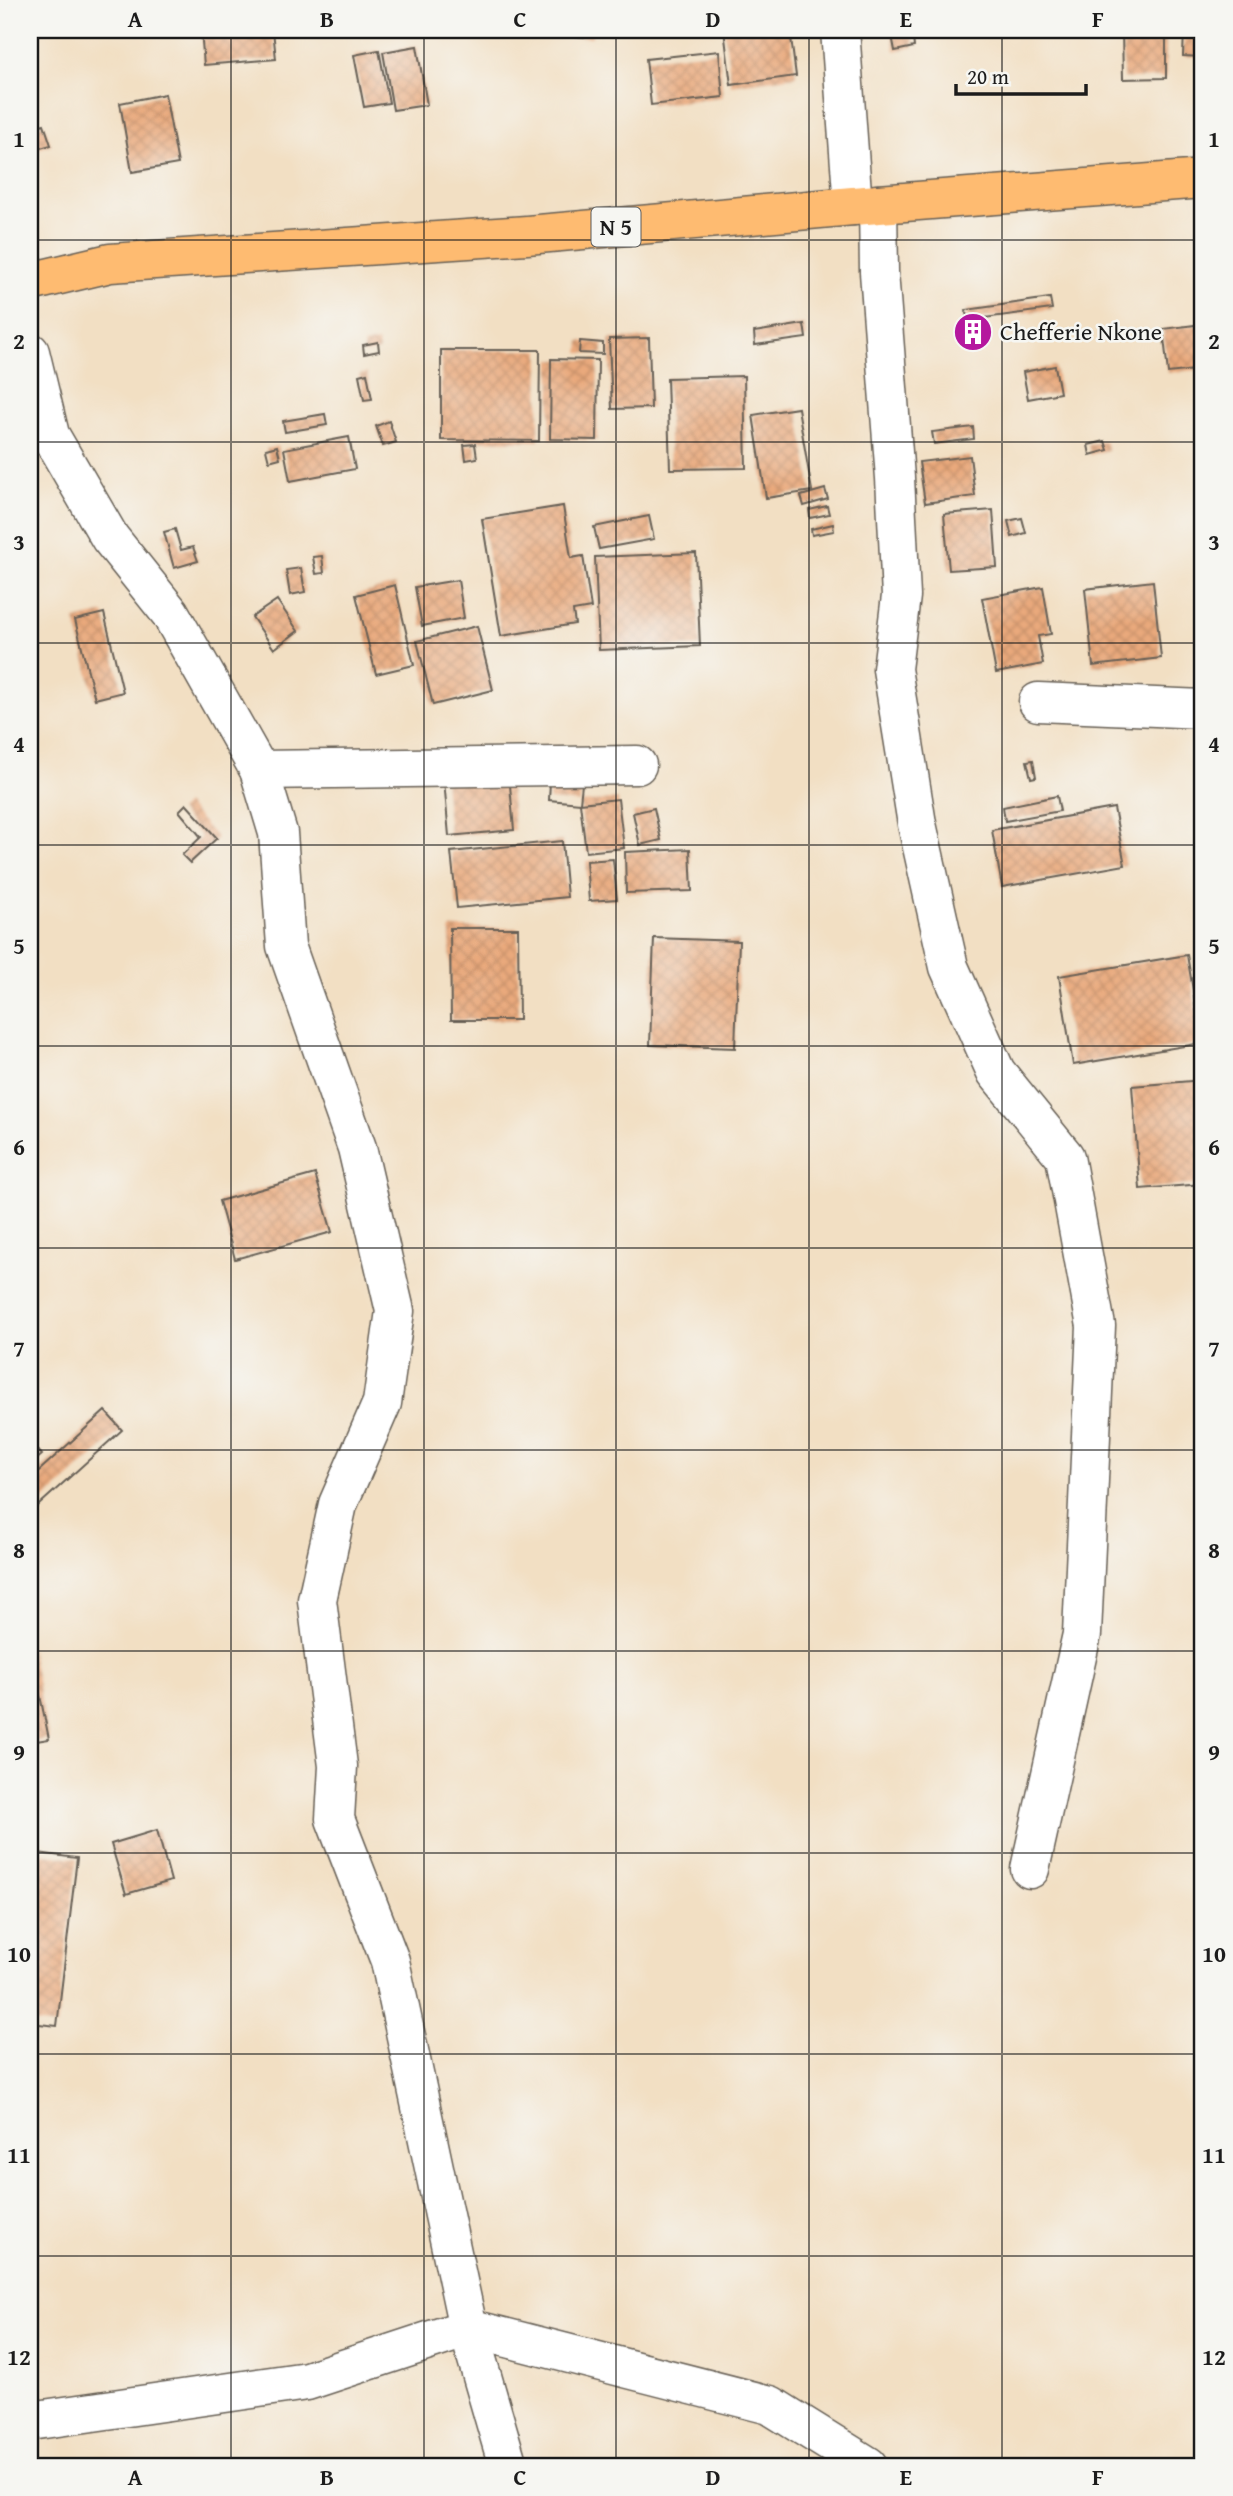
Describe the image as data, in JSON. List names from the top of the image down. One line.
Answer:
{"streets":{"highway":["N 5"]},"places":{"building":["Chefferie Nkone"]},"scale_bar":"20 m","grid":{"columns":["A","B","C","D","E","F"],"rows":["1","2","3","4","5","6","7","8","9","10","11","12"]}}
